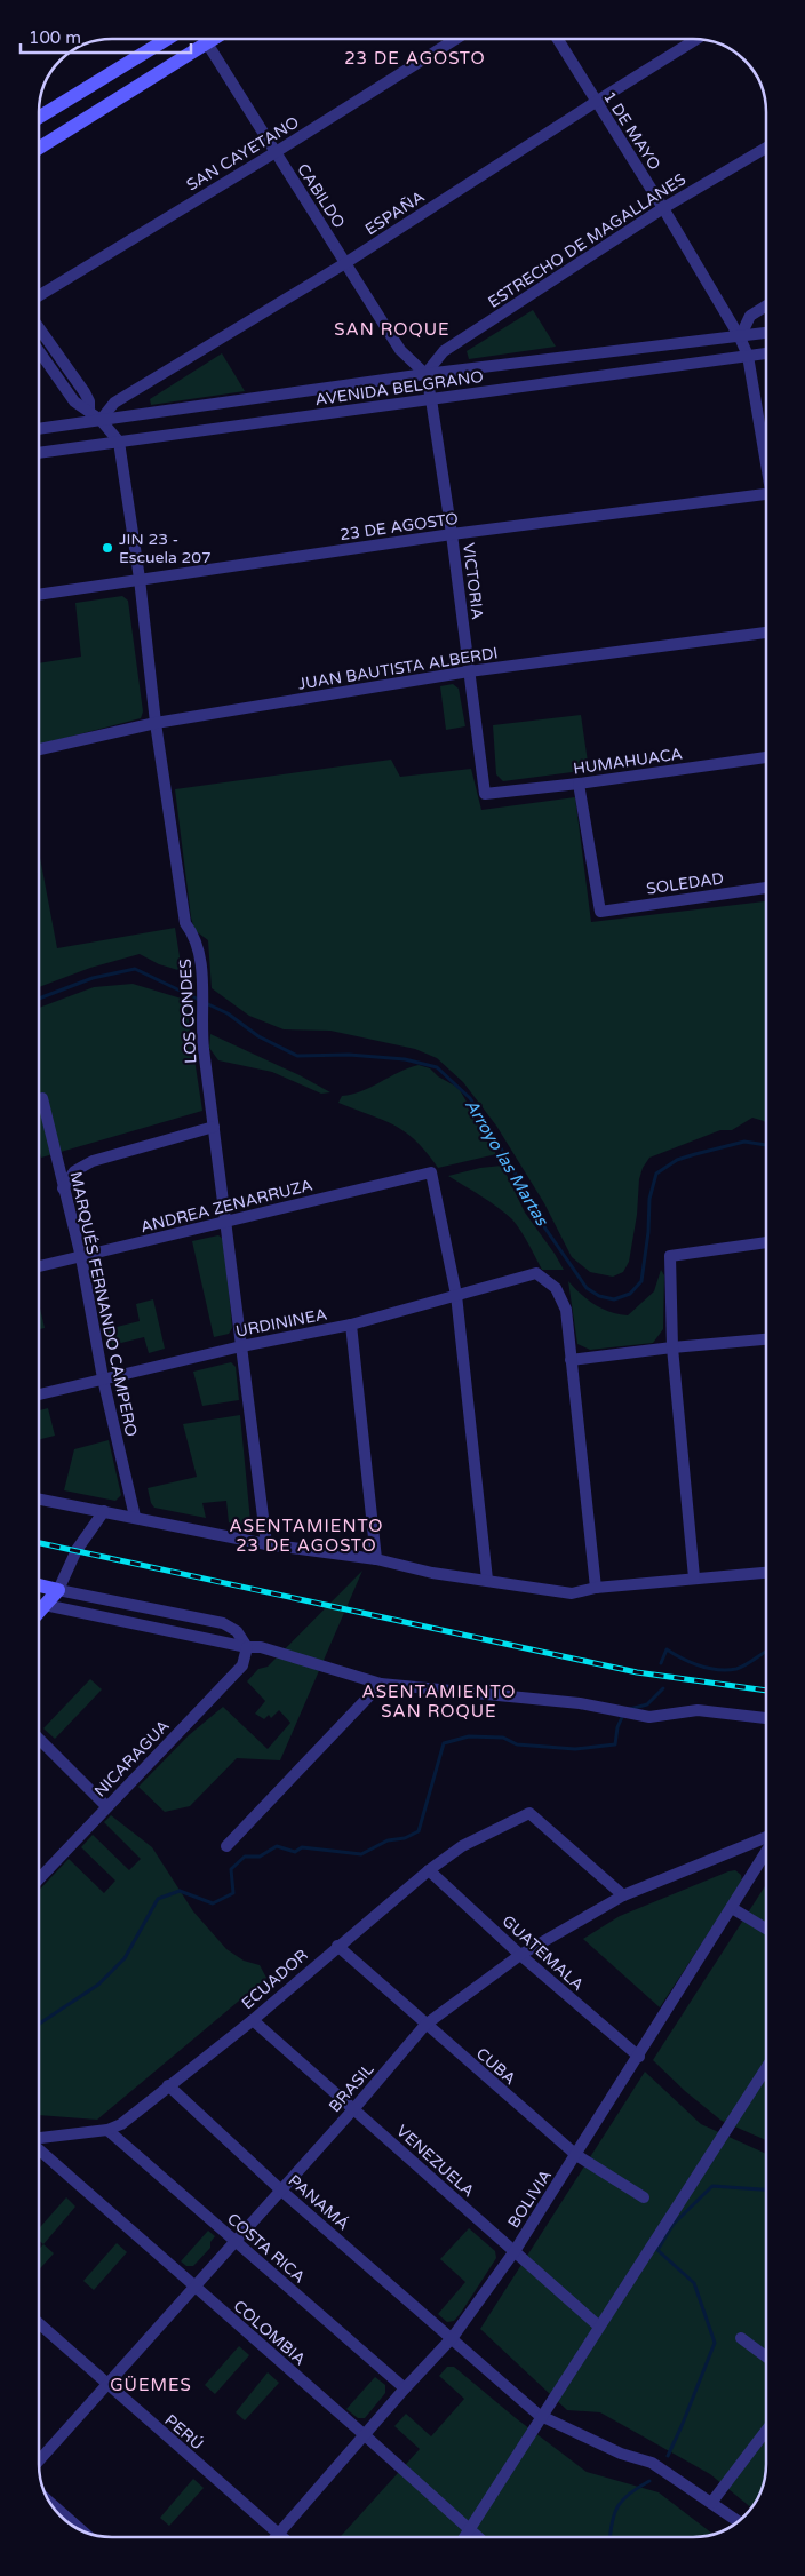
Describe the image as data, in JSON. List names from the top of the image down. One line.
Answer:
{"streets":{"street":["1 DE MAYO","SAN CAYETANO","CABILDO","ESPAÑA","ESTRECHO DE MAGALLANES","AVENIDA BELGRANO","23 DE AGOSTO","VICTORIA","JUAN BAUTISTA ALBERDI","HUMAHUACA","SOLEDAD","LOS CONDES","ANDREA ZENARRUZA","MARQUÉS FERNANDO CAMPERO","URDININEA","NICARAGUA","GUATEMALA","ECUADOR","CUBA","BRASIL","VENEZUELA","BOLIVIA","PANAMÁ","COSTA RICA","COLOMBIA","PERÚ"]},"crossings":[["1 DE MAYO","ESPAÑA"],["1 DE MAYO","ESTRECHO DE MAGALLANES"],["1 DE MAYO","AVENIDA BELGRANO"],["SAN CAYETANO","CABILDO"],["CABILDO","ESPAÑA"],["CABILDO","ESTRECHO DE MAGALLANES"],["CABILDO","AVENIDA BELGRANO"],["CABILDO","VICTORIA"],["ESPAÑA","AVENIDA BELGRANO"],["ESTRECHO DE MAGALLANES","AVENIDA BELGRANO"],["ESTRECHO DE MAGALLANES","VICTORIA"],["AVENIDA BELGRANO","VICTORIA"],["AVENIDA BELGRANO","LOS CONDES"],["23 DE AGOSTO","VICTORIA"],["23 DE AGOSTO","LOS CONDES"],["VICTORIA","JUAN BAUTISTA ALBERDI"],["VICTORIA","HUMAHUACA"],["JUAN BAUTISTA ALBERDI","LOS CONDES"],["HUMAHUACA","SOLEDAD"],["LOS CONDES","ANDREA ZENARRUZA"],["LOS CONDES","URDININEA"],["ANDREA ZENARRUZA","MARQUÉS FERNANDO CAMPERO"],["ANDREA ZENARRUZA","URDININEA"],["MARQUÉS FERNANDO CAMPERO","URDININEA"],["GUATEMALA","ECUADOR"],["GUATEMALA","BRASIL"],["GUATEMALA","BOLIVIA"],["ECUADOR","CUBA"],["ECUADOR","BRASIL"],["ECUADOR","VENEZUELA"],["ECUADOR","PANAMÁ"],["ECUADOR","COSTA RICA"],["CUBA","BRASIL"],["CUBA","BOLIVIA"],["BRASIL","VENEZUELA"],["BRASIL","PANAMÁ"],["BRASIL","COSTA RICA"],["BRASIL","COLOMBIA"],["BRASIL","PERÚ"],["VENEZUELA","BOLIVIA"],["BOLIVIA","PANAMÁ"],["BOLIVIA","COSTA RICA"],["BOLIVIA","COLOMBIA"],["BOLIVIA","PERÚ"]],"districts":["23 DE AGOSTO","SAN ROQUE","ASENTAMIENTO 23 DE AGOSTO","ASENTAMIENTO SAN ROQUE","GÜEMES"],"water":["Arroyo las Martas"],"places":["JIN 23 - Escuela 207"],"scale_bar":"100 m"}
